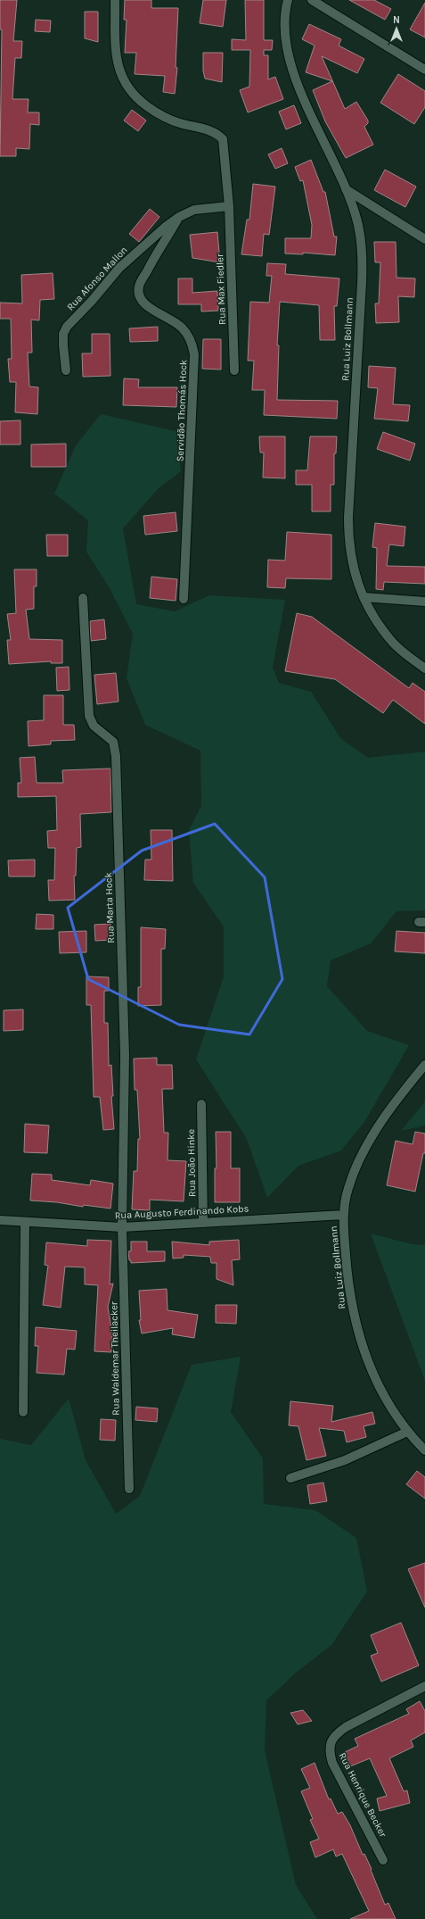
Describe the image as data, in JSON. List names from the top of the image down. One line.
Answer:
{"streets":{"street":["Rua Afonso Mallon","Rua Max Fiedler","Rua Luiz Bollmann","Servidão Thomás Hock","Rua Marta Hock","Rua João Hinke","Rua Augusto Ferdinando Kobs","Rua Waldemar Theilacker","Rua Henrique Becker"]},"crossings":[["Rua Afonso Mallon","Rua Max Fiedler"],["Rua Afonso Mallon","Servidão Thomás Hock"],["Rua Luiz Bollmann","Rua Augusto Ferdinando Kobs"],["Rua Marta Hock","Rua Augusto Ferdinando Kobs"],["Rua Marta Hock","Rua Waldemar Theilacker"],["Rua João Hinke","Rua Augusto Ferdinando Kobs"],["Rua Augusto Ferdinando Kobs","Rua Waldemar Theilacker"]],"north":"top"}
